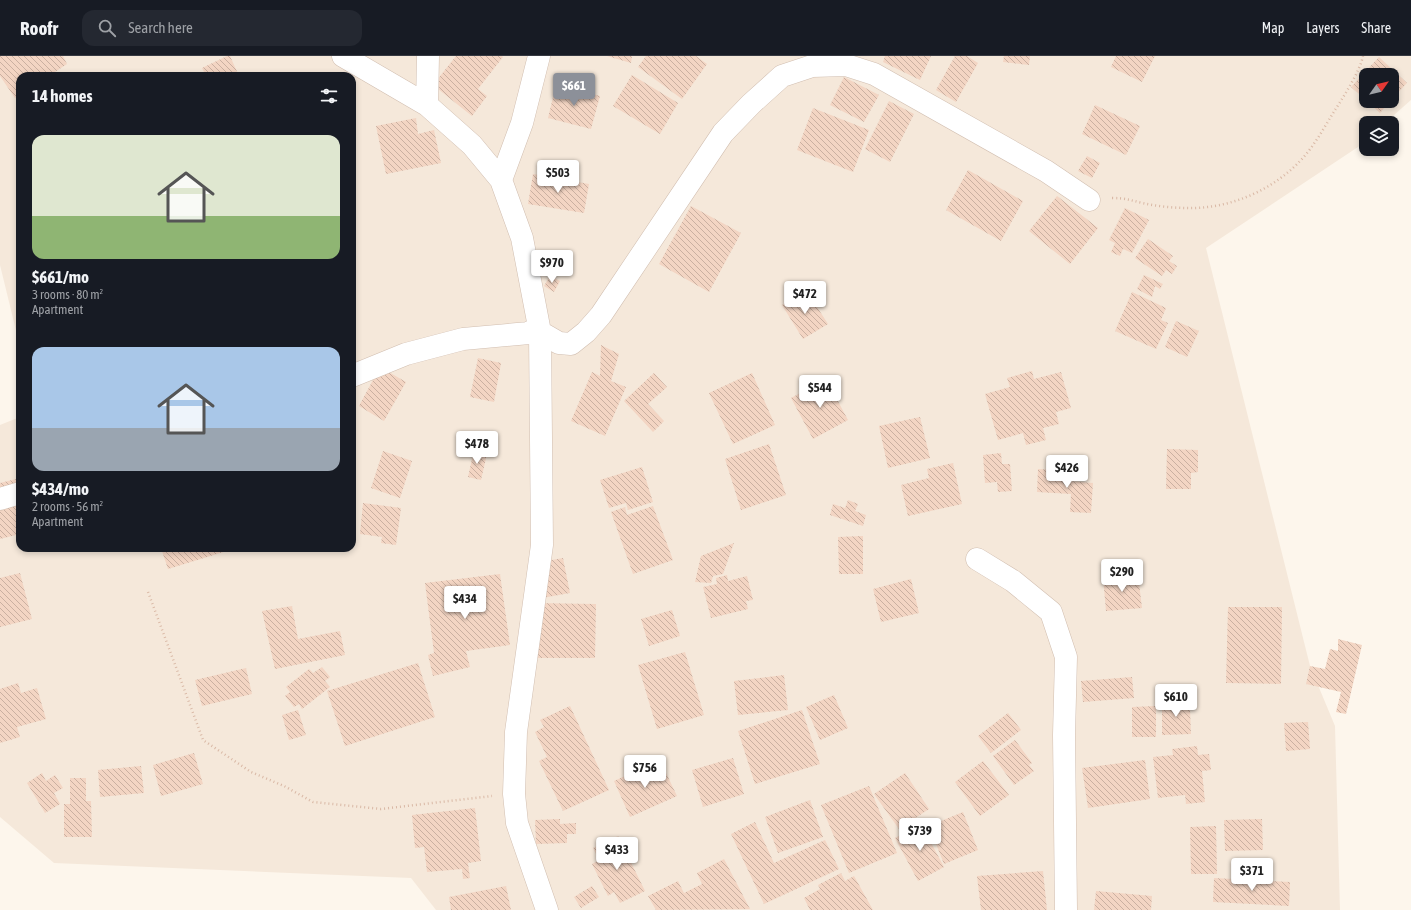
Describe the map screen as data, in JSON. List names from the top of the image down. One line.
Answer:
{"north":"top right","page":{"header":"Roofr","search":"Search here","nav":["Map","Layers","Share"],"heading":"14 homes","price":["$661","$503","$970","$472","$544","$478","$426","$290","$434","$610","$756","$739","$433","$371"],"list":[{"name":"$661/mo","note":"3 rooms · 80 m² · Apartment"},{"name":"$434/mo","note":"2 rooms · 56 m² · Apartment"}]}}
